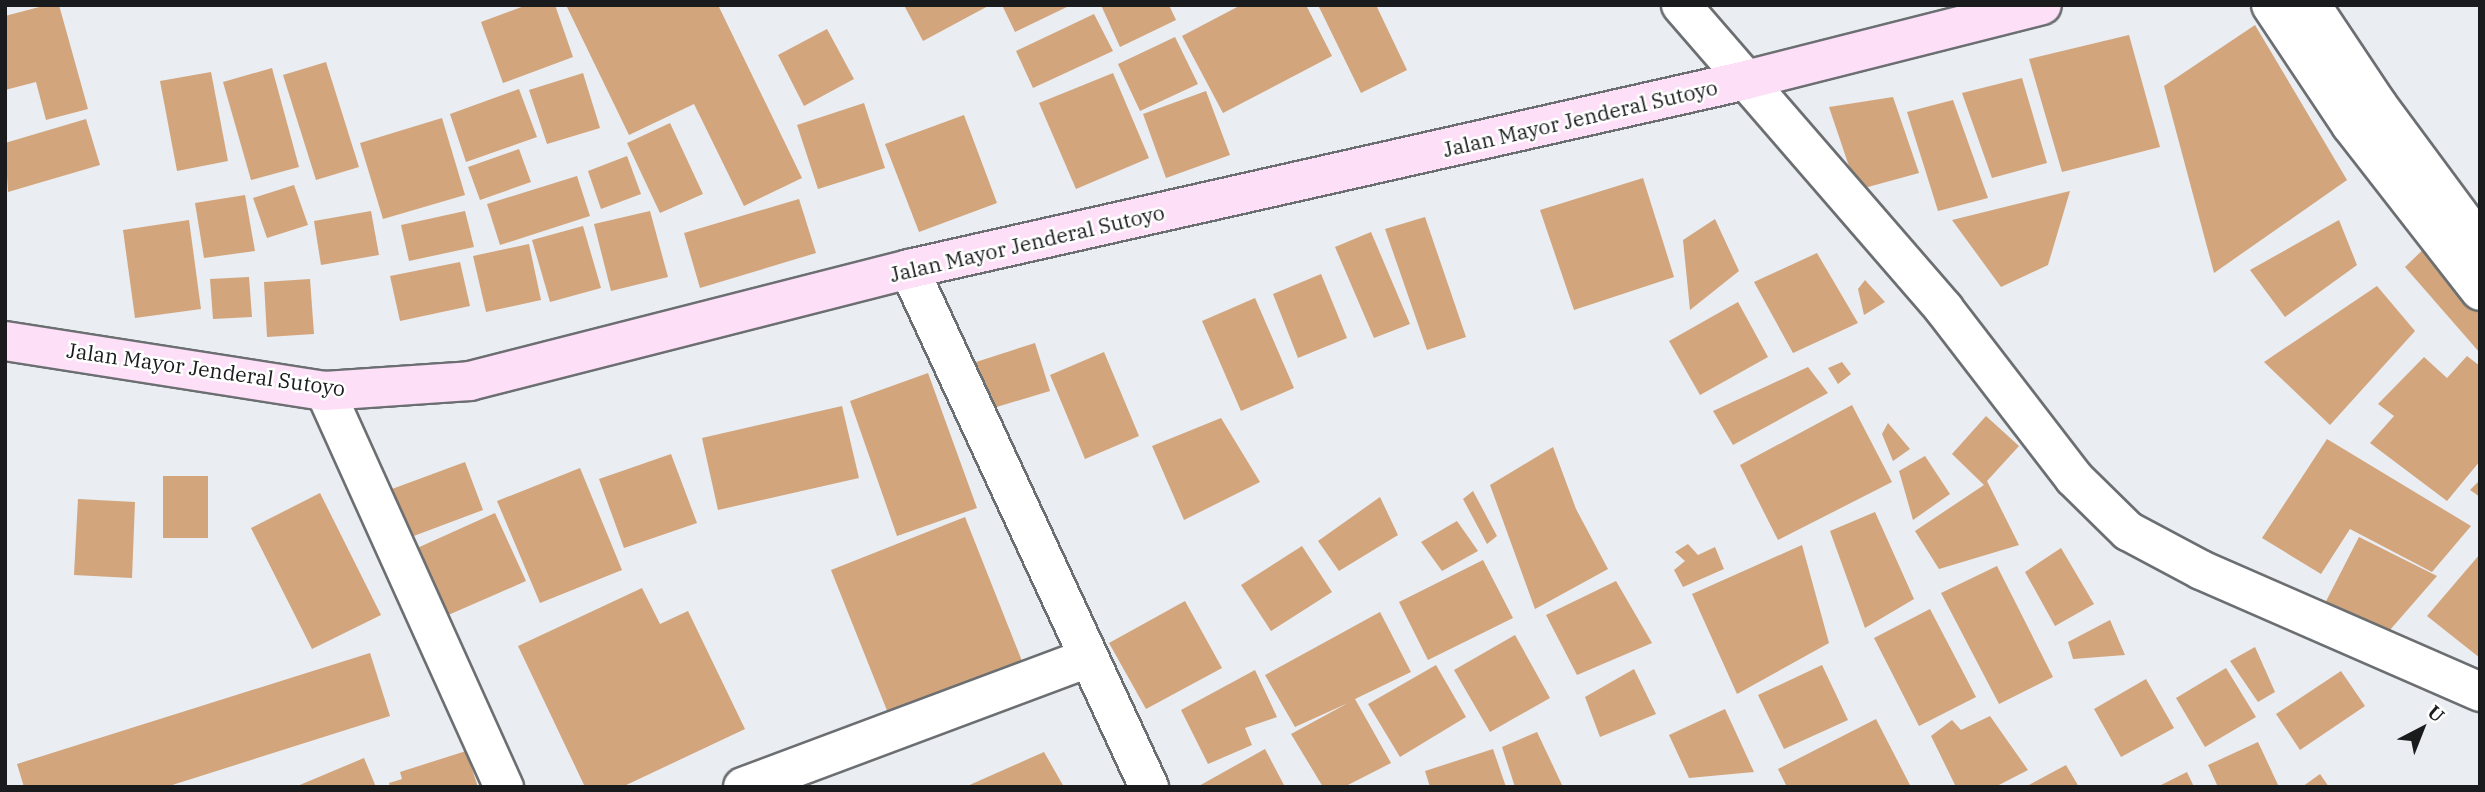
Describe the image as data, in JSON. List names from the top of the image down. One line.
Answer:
{"streets":{"main road":["Jalan Mayor Jenderal Sutoyo"]},"north":"top right"}
